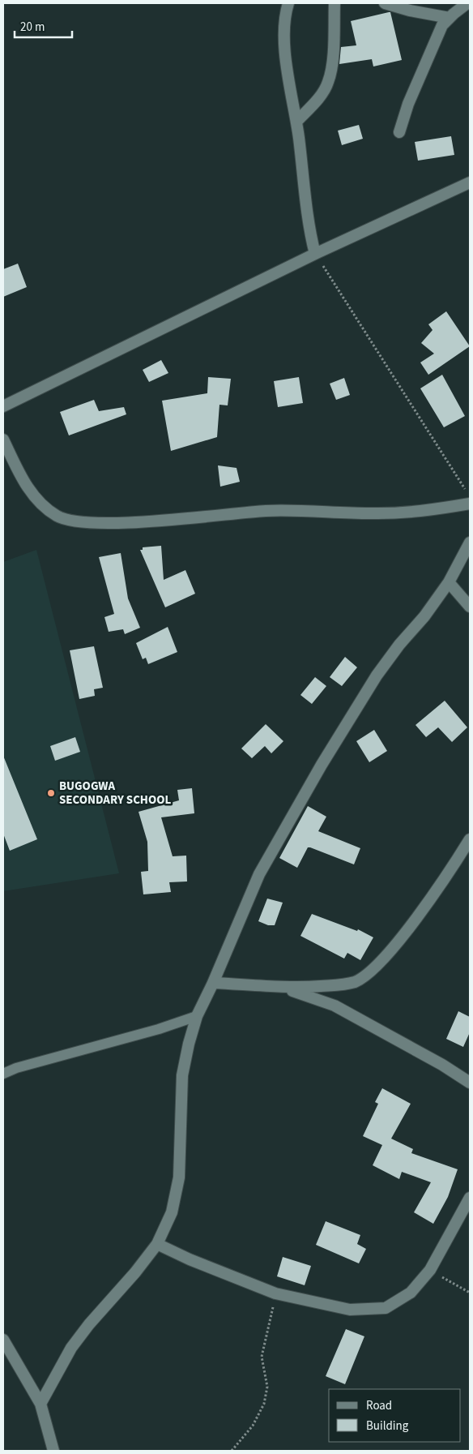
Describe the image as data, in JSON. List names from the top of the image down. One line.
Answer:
{"places":["BUGOGWA SECONDARY SCHOOL"],"legend":["Road","Building"],"scale_bar":"20 m"}
